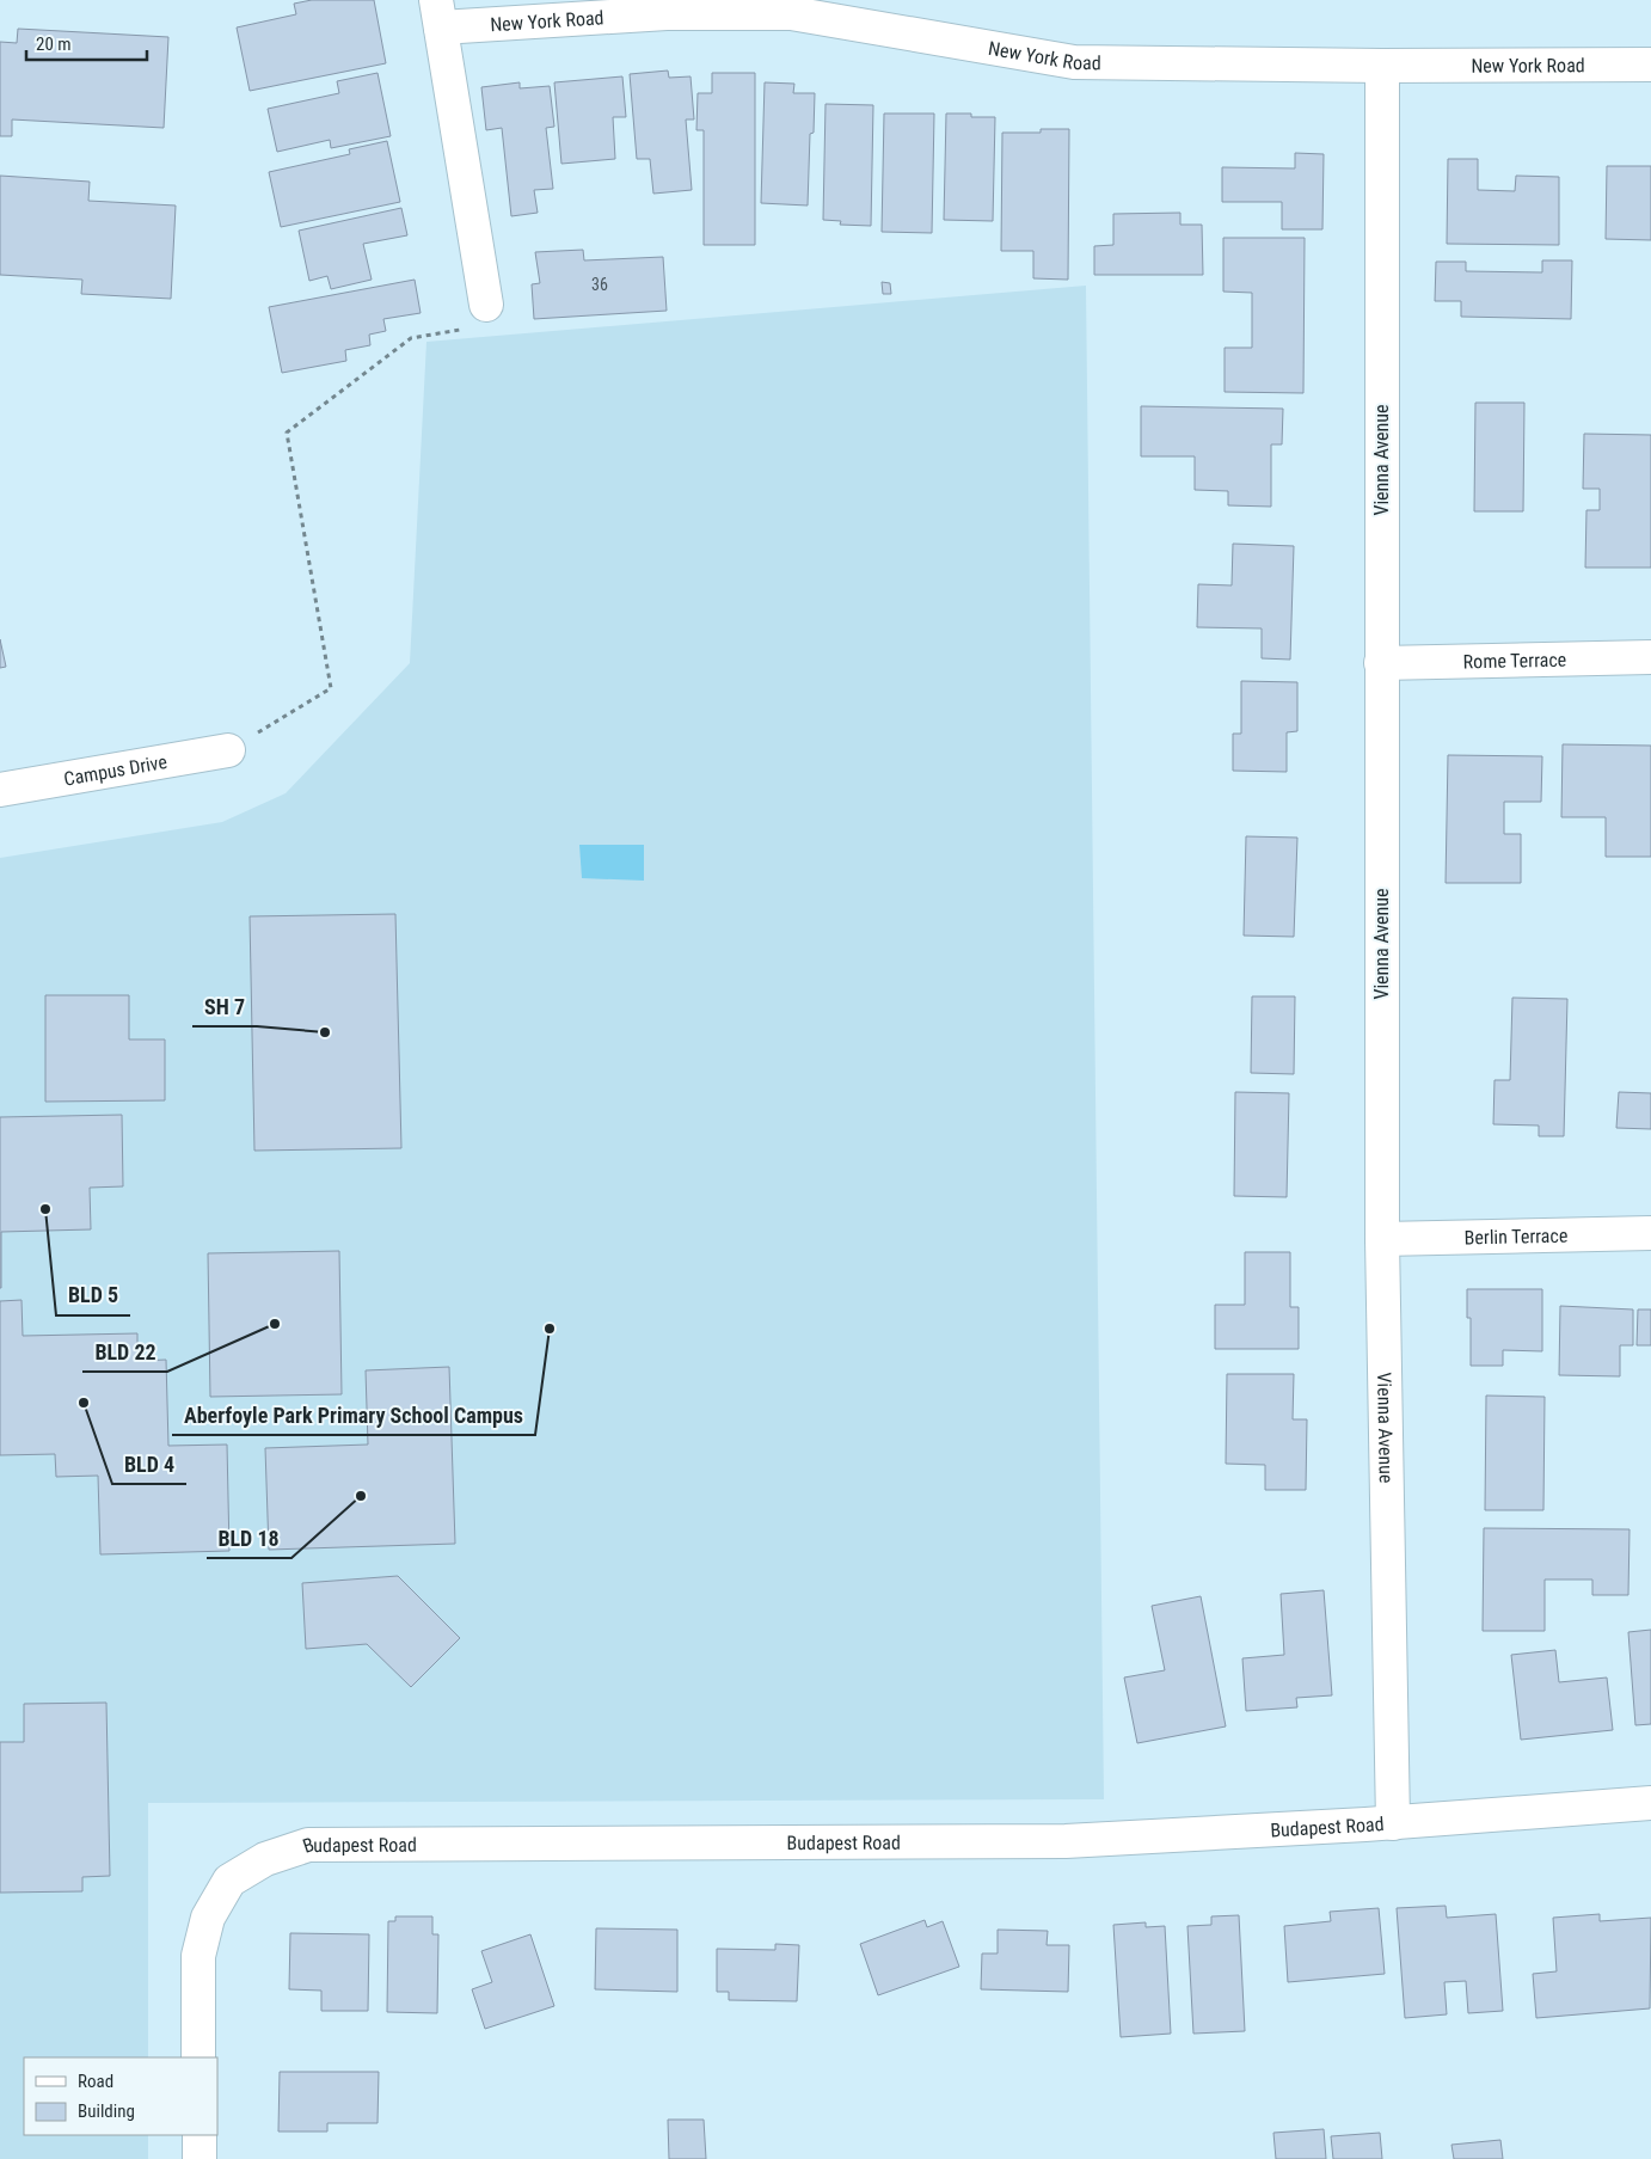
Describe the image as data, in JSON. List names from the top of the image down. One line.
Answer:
{"streets":{"street":["New York Road","Vienna Avenue","Rome Terrace","Campus Drive","Berlin Terrace","Budapest Road"]},"crossings":[["New York Road","Vienna Avenue"],["Vienna Avenue","Rome Terrace"],["Vienna Avenue","Berlin Terrace"],["Vienna Avenue","Budapest Road"]],"places":["SH 7","BLD 5","BLD 22","Aberfoyle Park Primary School Campus","BLD 4","BLD 18"],"house_numbers":["36"],"legend":["Road","Building"],"scale_bar":"20 m"}
